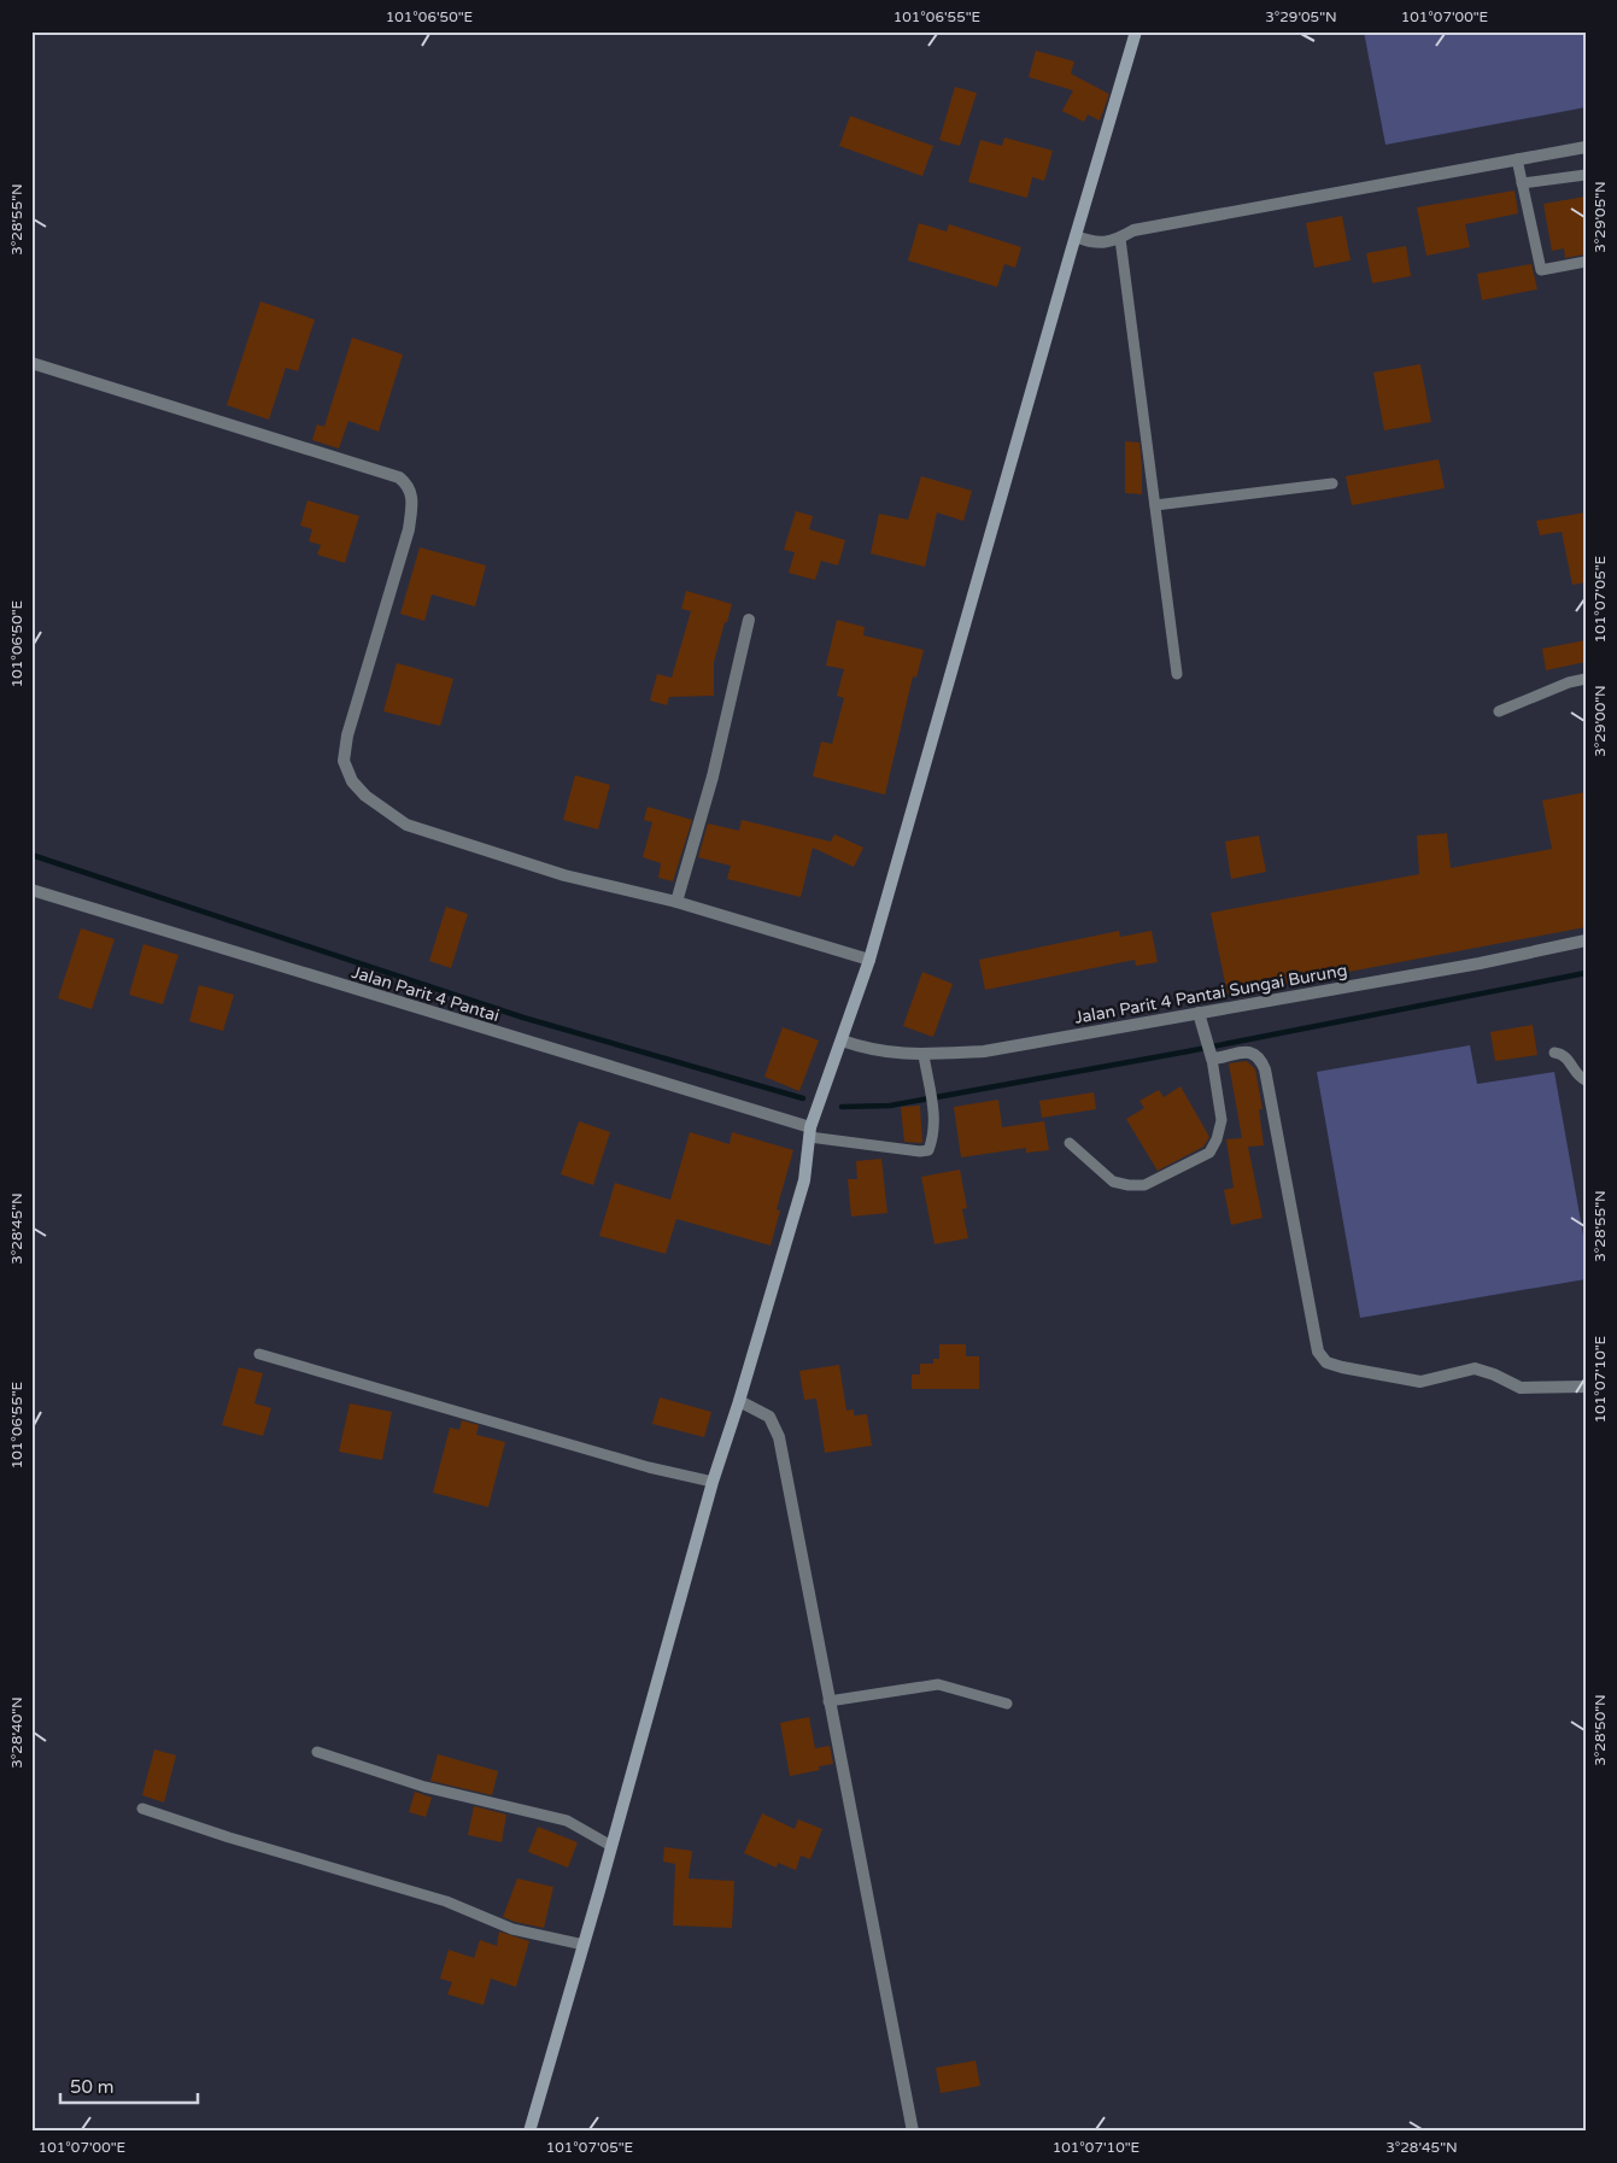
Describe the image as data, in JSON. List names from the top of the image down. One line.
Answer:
{"streets":{"street":["Jalan Parit 4 Pantai","Jalan Parit 4 Pantai Sungai Burung"]},"scale_bar":"50 m","coordinates":["101°06'50\"E","101°06'55\"E","3°29'05\"N","101°07'00\"E","3°28'55\"N","101°07'05\"E","3°29'00\"N","3°28'45\"N","101°07'10\"E","3°28'50\"N","3°28'40\"N"]}
